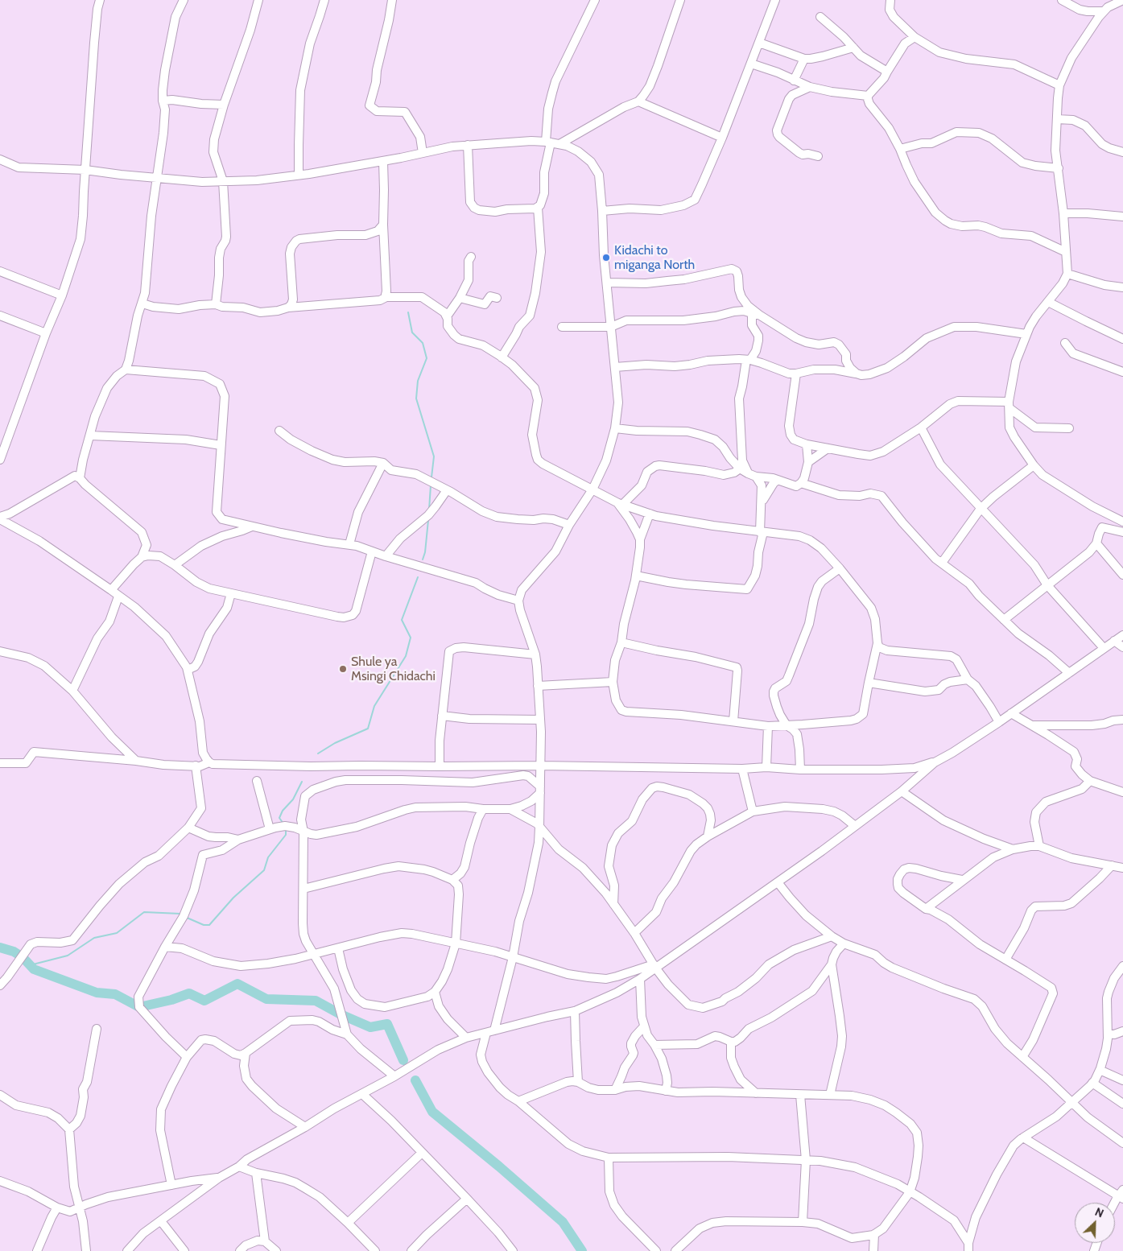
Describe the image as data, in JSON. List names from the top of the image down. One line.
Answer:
{"places":["Kidachi to miganga North","Shule ya Msingi Chidachi"],"north":"top right"}
